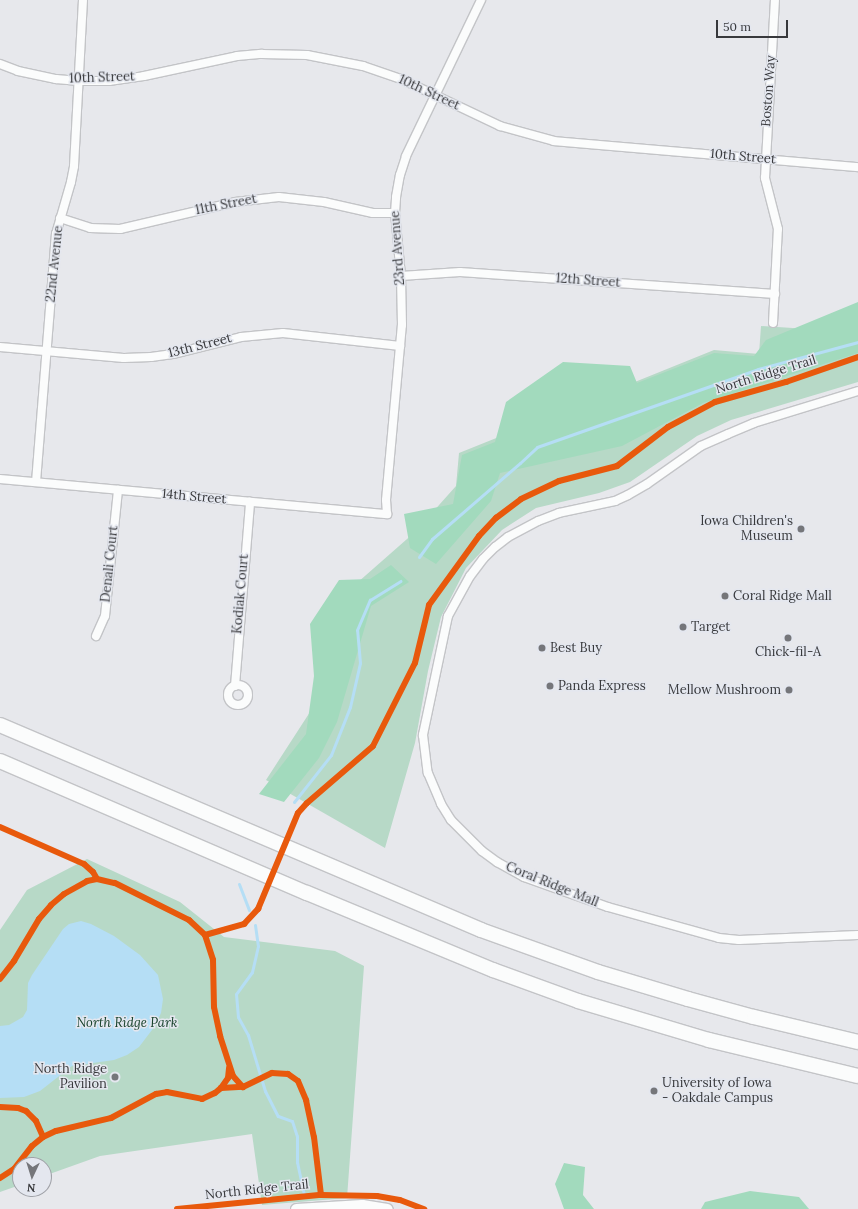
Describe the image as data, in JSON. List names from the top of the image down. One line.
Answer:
{"streets":{"street":["10th Street","Boston Way","11th Street","23rd Avenue","22nd Avenue","12th Street","13th Street","14th Street","Denali Court","Kodiak Court","Coral Ridge Mall"],"cycle path":["North Ridge Trail"]},"crossings":[["10th Street","Boston Way"],["10th Street","23rd Avenue"],["10th Street","22nd Avenue"],["Boston Way","12th Street"],["11th Street","23rd Avenue"],["11th Street","22nd Avenue"],["23rd Avenue","12th Street"],["23rd Avenue","13th Street"],["23rd Avenue","14th Street"],["22nd Avenue","13th Street"],["22nd Avenue","14th Street"],["14th Street","Denali Court"],["14th Street","Kodiak Court"]],"parks":["North Ridge Park"],"places":["Iowa Children's Museum","Coral Ridge Mall","Target","Chick-fil-A","Best Buy","Panda Express","Mellow Mushroom","North Ridge Pavilion","University of Iowa - Oakdale Campus"],"scale_bar":"50 m","north":"bottom"}
